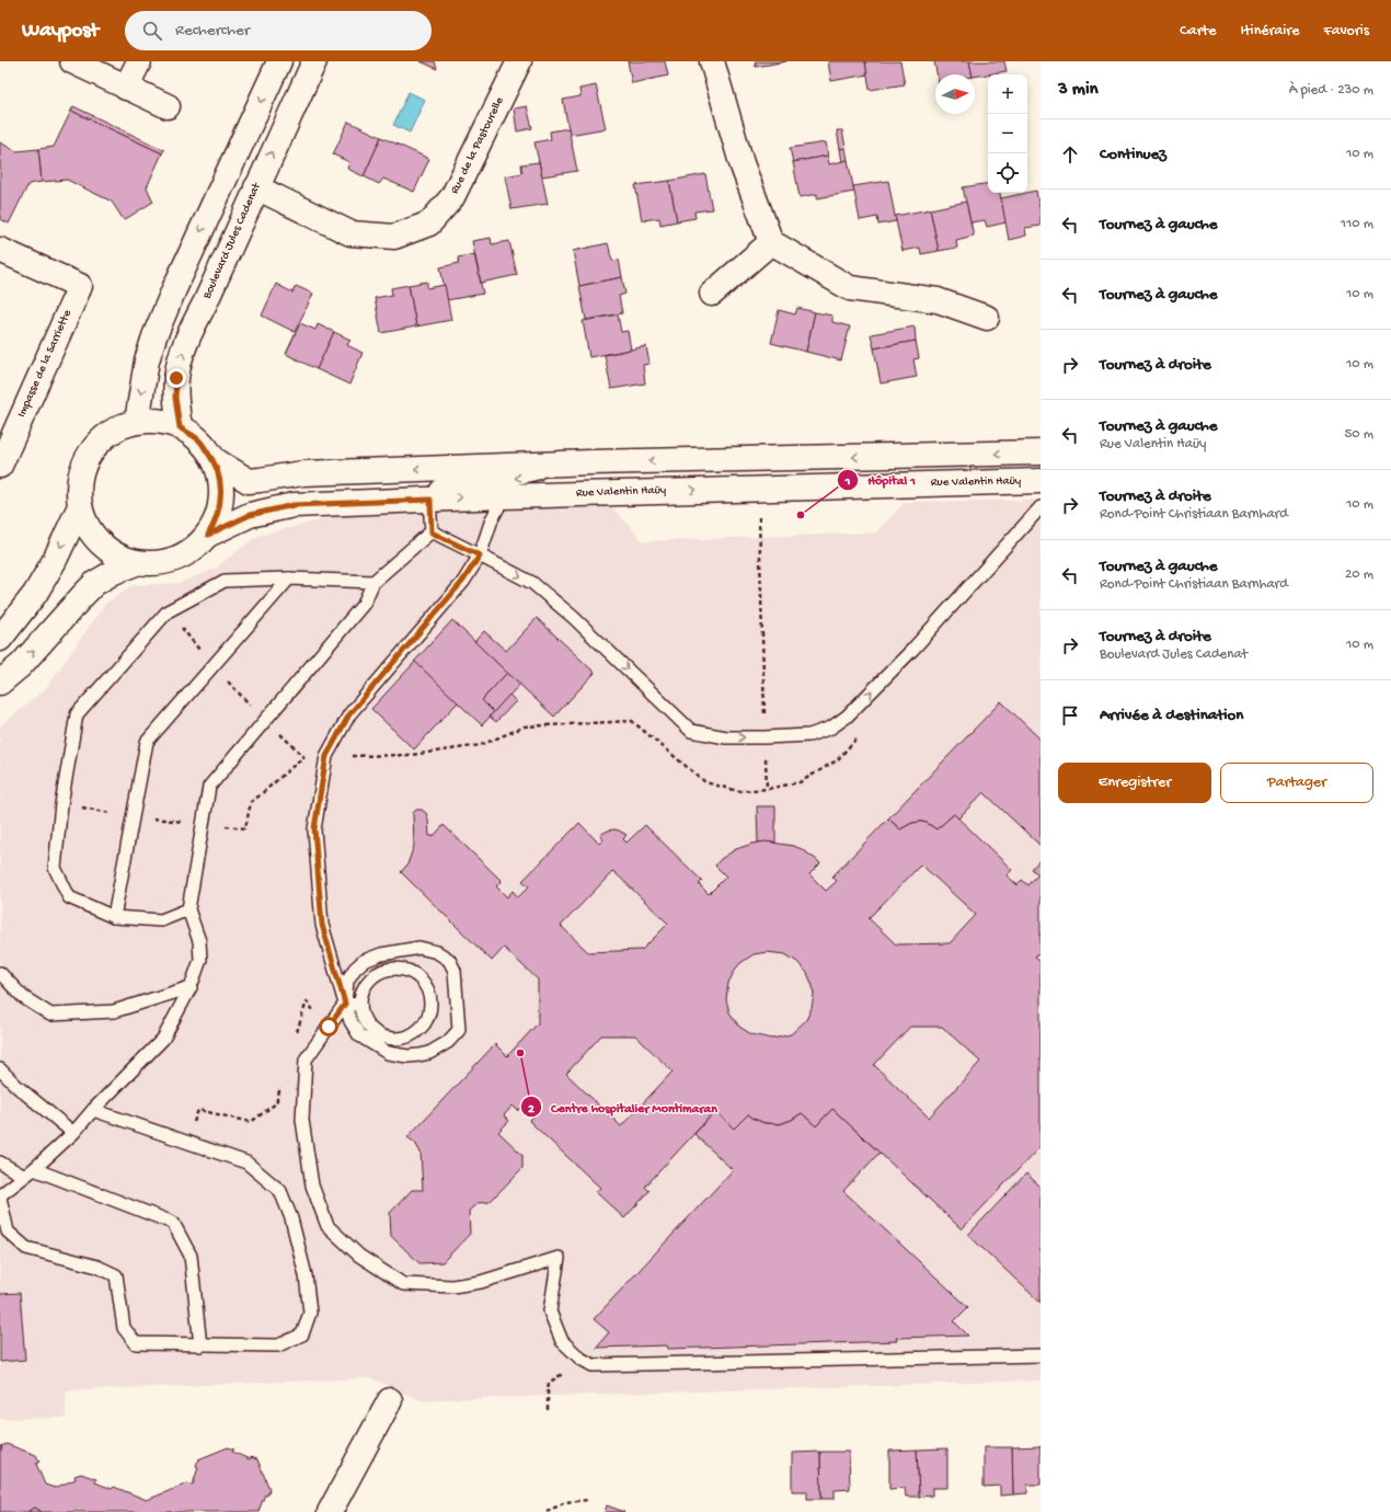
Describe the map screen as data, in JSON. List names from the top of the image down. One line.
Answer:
{"streets":{"street":["Rue de la Pastourelle","Boulevard Jules Cadenat","Impasse de la Sarriette","Rue Valentin Haüy"]},"crossings":[["Rue de la Pastourelle","Boulevard Jules Cadenat"],["Boulevard Jules Cadenat","Rue Valentin Haüy"]],"places":["Hôpital 1","Centre hospitalier Montimaran"],"north":"right","page":{"header":"Waypost","search":"Rechercher","nav":["Carte","Itinéraire","Favoris"],"heading":["3 min","À pied · 230 m"],"map_buttons":["+","−"],"list":[["Continuez","10 m"],["Tournez à gauche","110 m"],["Tournez à gauche","10 m"],["Tournez à droite","10 m"],["Tournez à gauche","Rue Valentin Haüy","50 m"],["Tournez à droite","Rond-Point Christiaan Barnhard","10 m"],["Tournez à gauche","Rond-Point Christiaan Barnhard","20 m"],["Tournez à droite","Boulevard Jules Cadenat","10 m"],"Arrivée à destination"],"buttons":["Enregistrer","Partager"]}}
